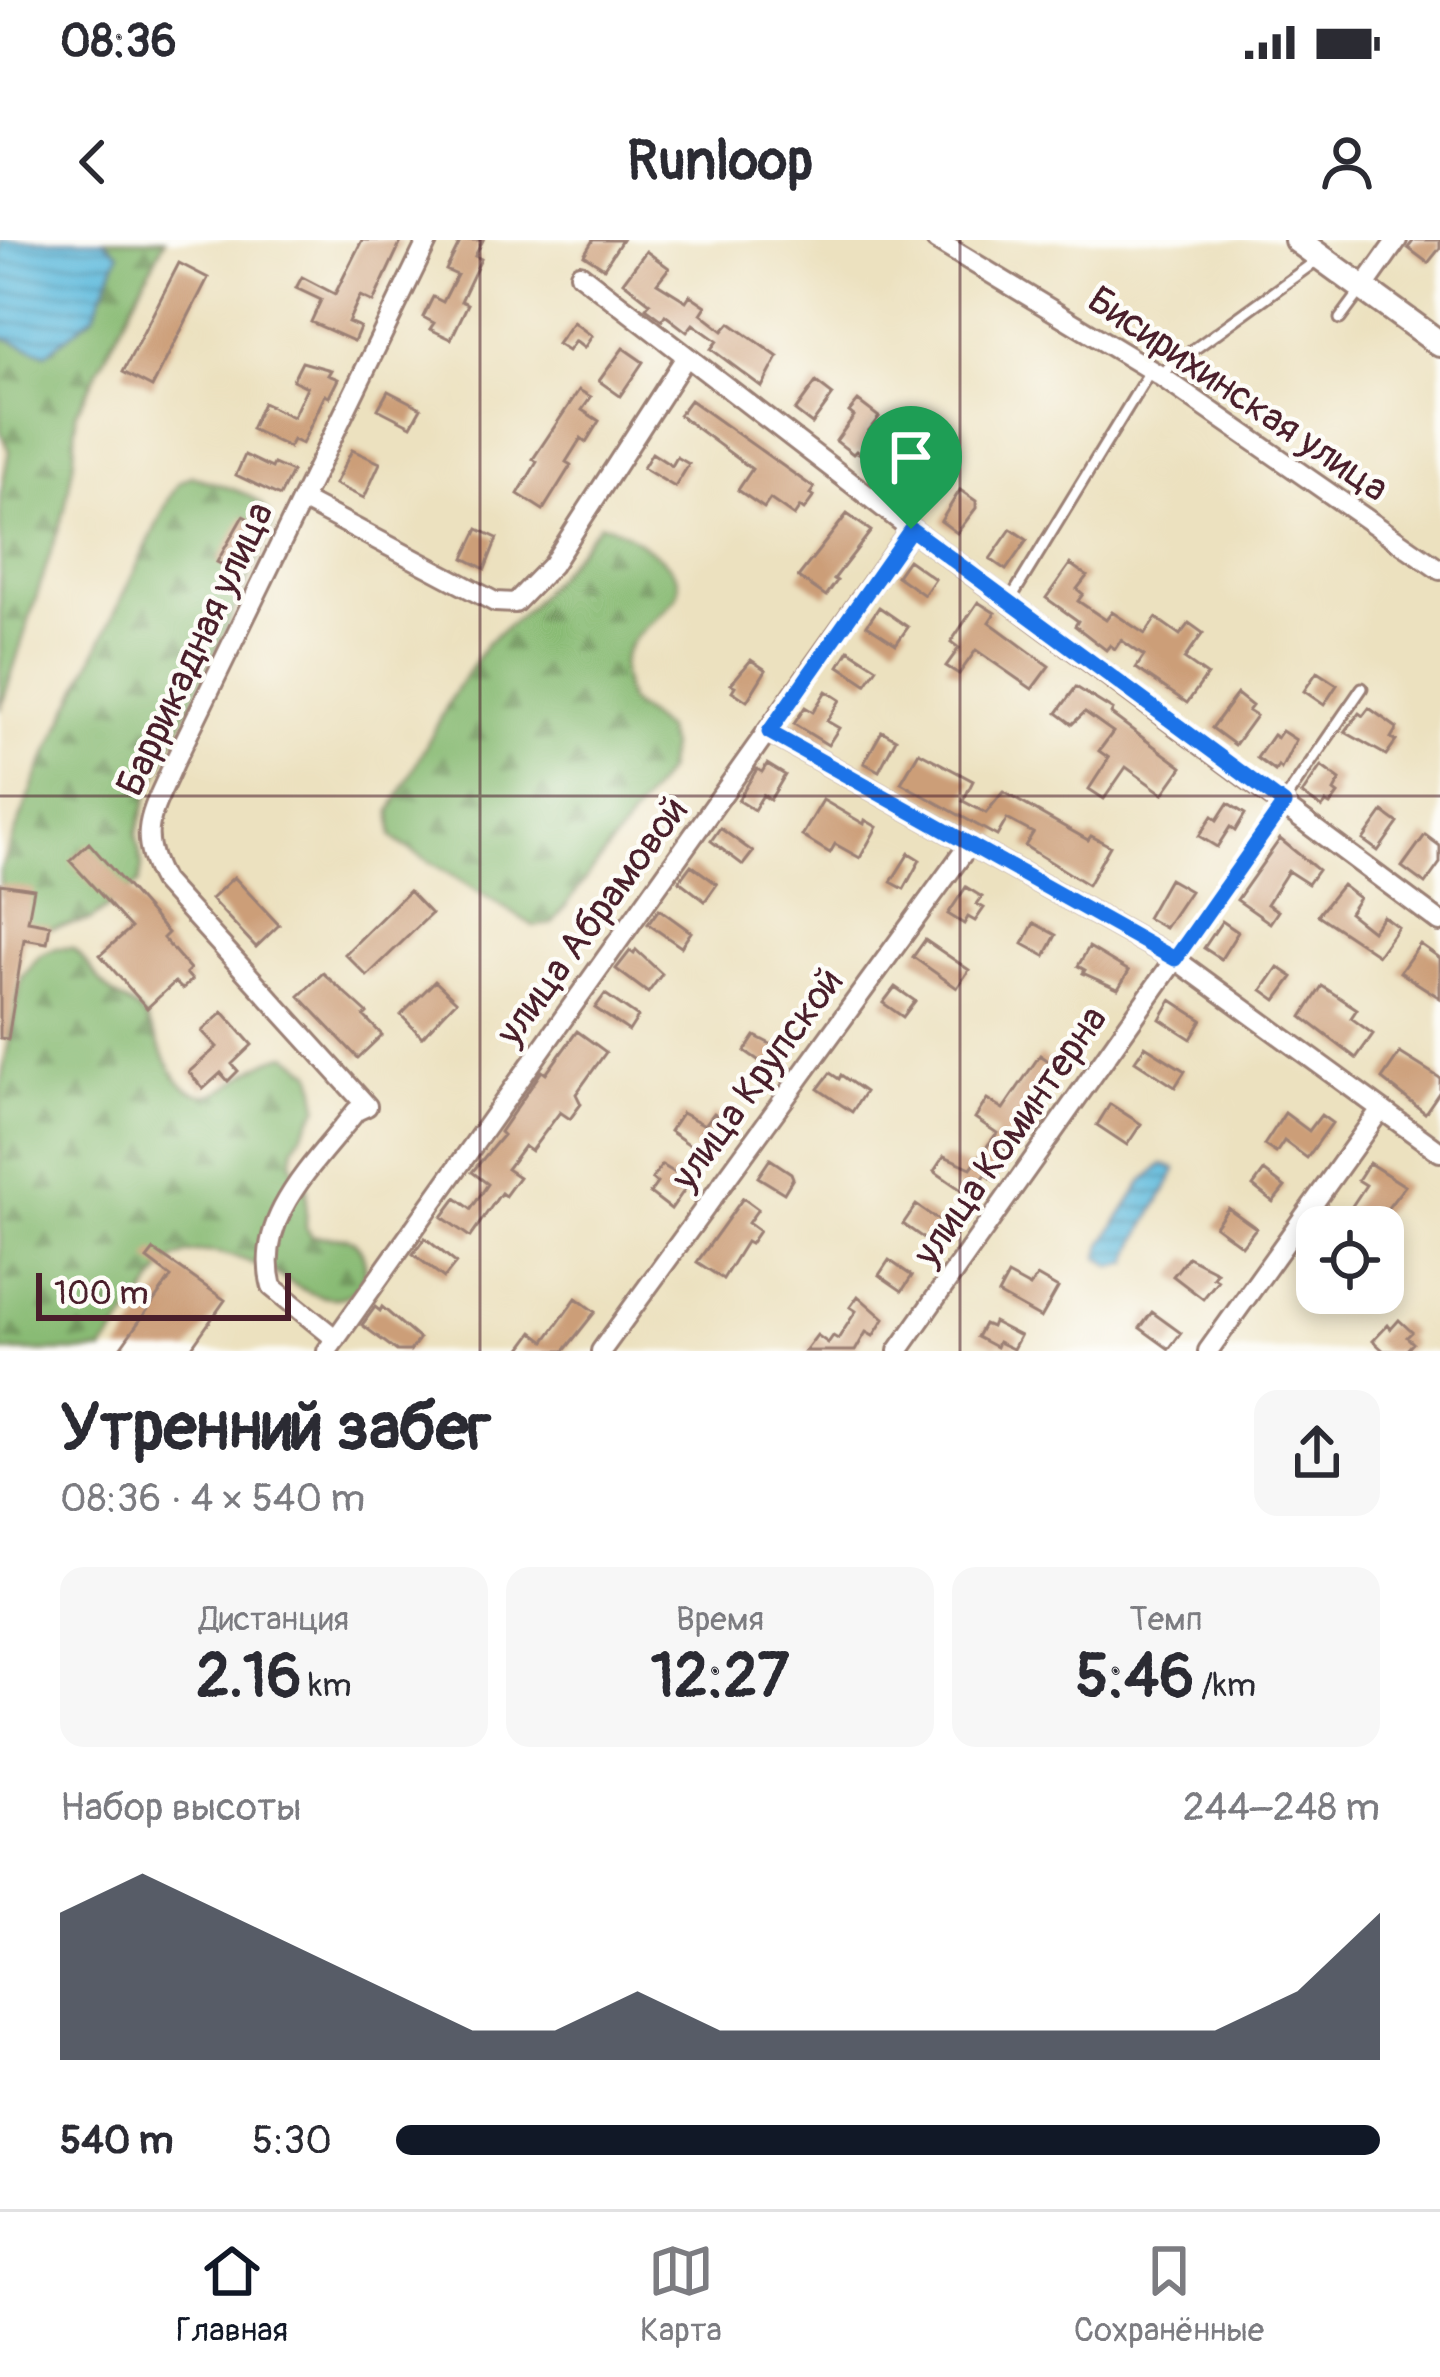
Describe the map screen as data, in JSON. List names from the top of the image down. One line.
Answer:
{"streets":{"street":["Бисирихинская улица","Баррикадная улица","улица Абрамовой","улица Крупской","улица Коминтерна"]},"crossings":[["Баррикадная улица","улица Абрамовой"]],"scale_bar":"100 m","page":{"status":"08:36","header":"Runloop","scale":"100 m","heading":["Утренний забег","08:36 · 4 × 540 m"],"stats":[["Дистанция","2.16 km"],["Время","12:27"],["Темп","5:46 /km"]],"chart":["Набор высоты","244–248 m"],"list":[{"name":"540 m","note":"5:30"}],"tabs":["Главная","Карта","Сохранённые"]}}
